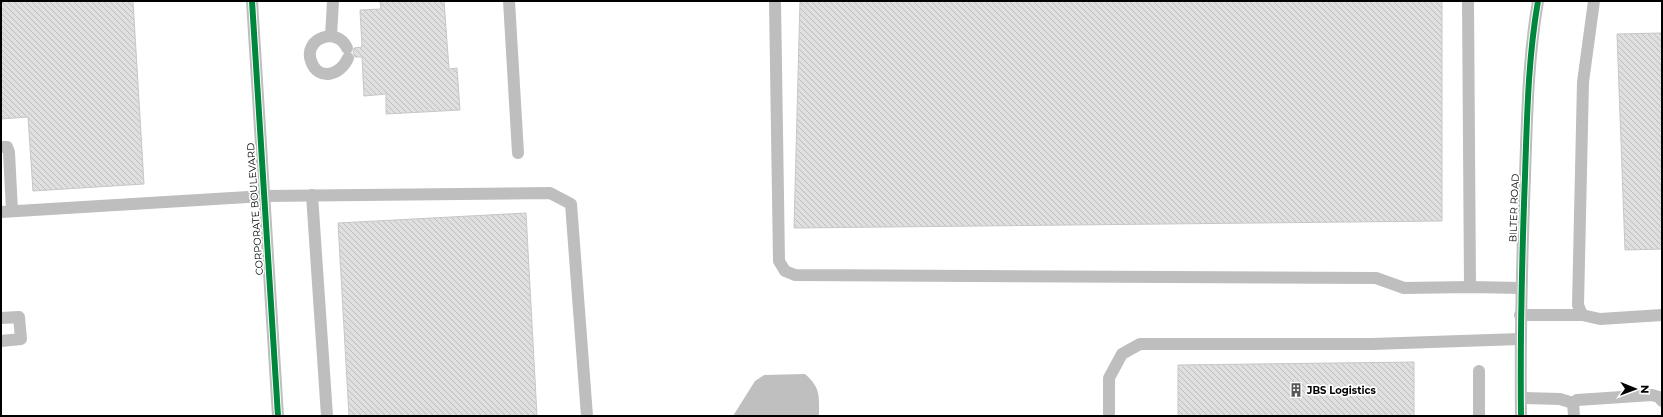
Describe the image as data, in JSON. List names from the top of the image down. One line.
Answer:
{"streets":{"street":["BILTER ROAD","CORPORATE BOULEVARD"]},"places":{"building":["JBS Logistics"]},"north":"right"}
